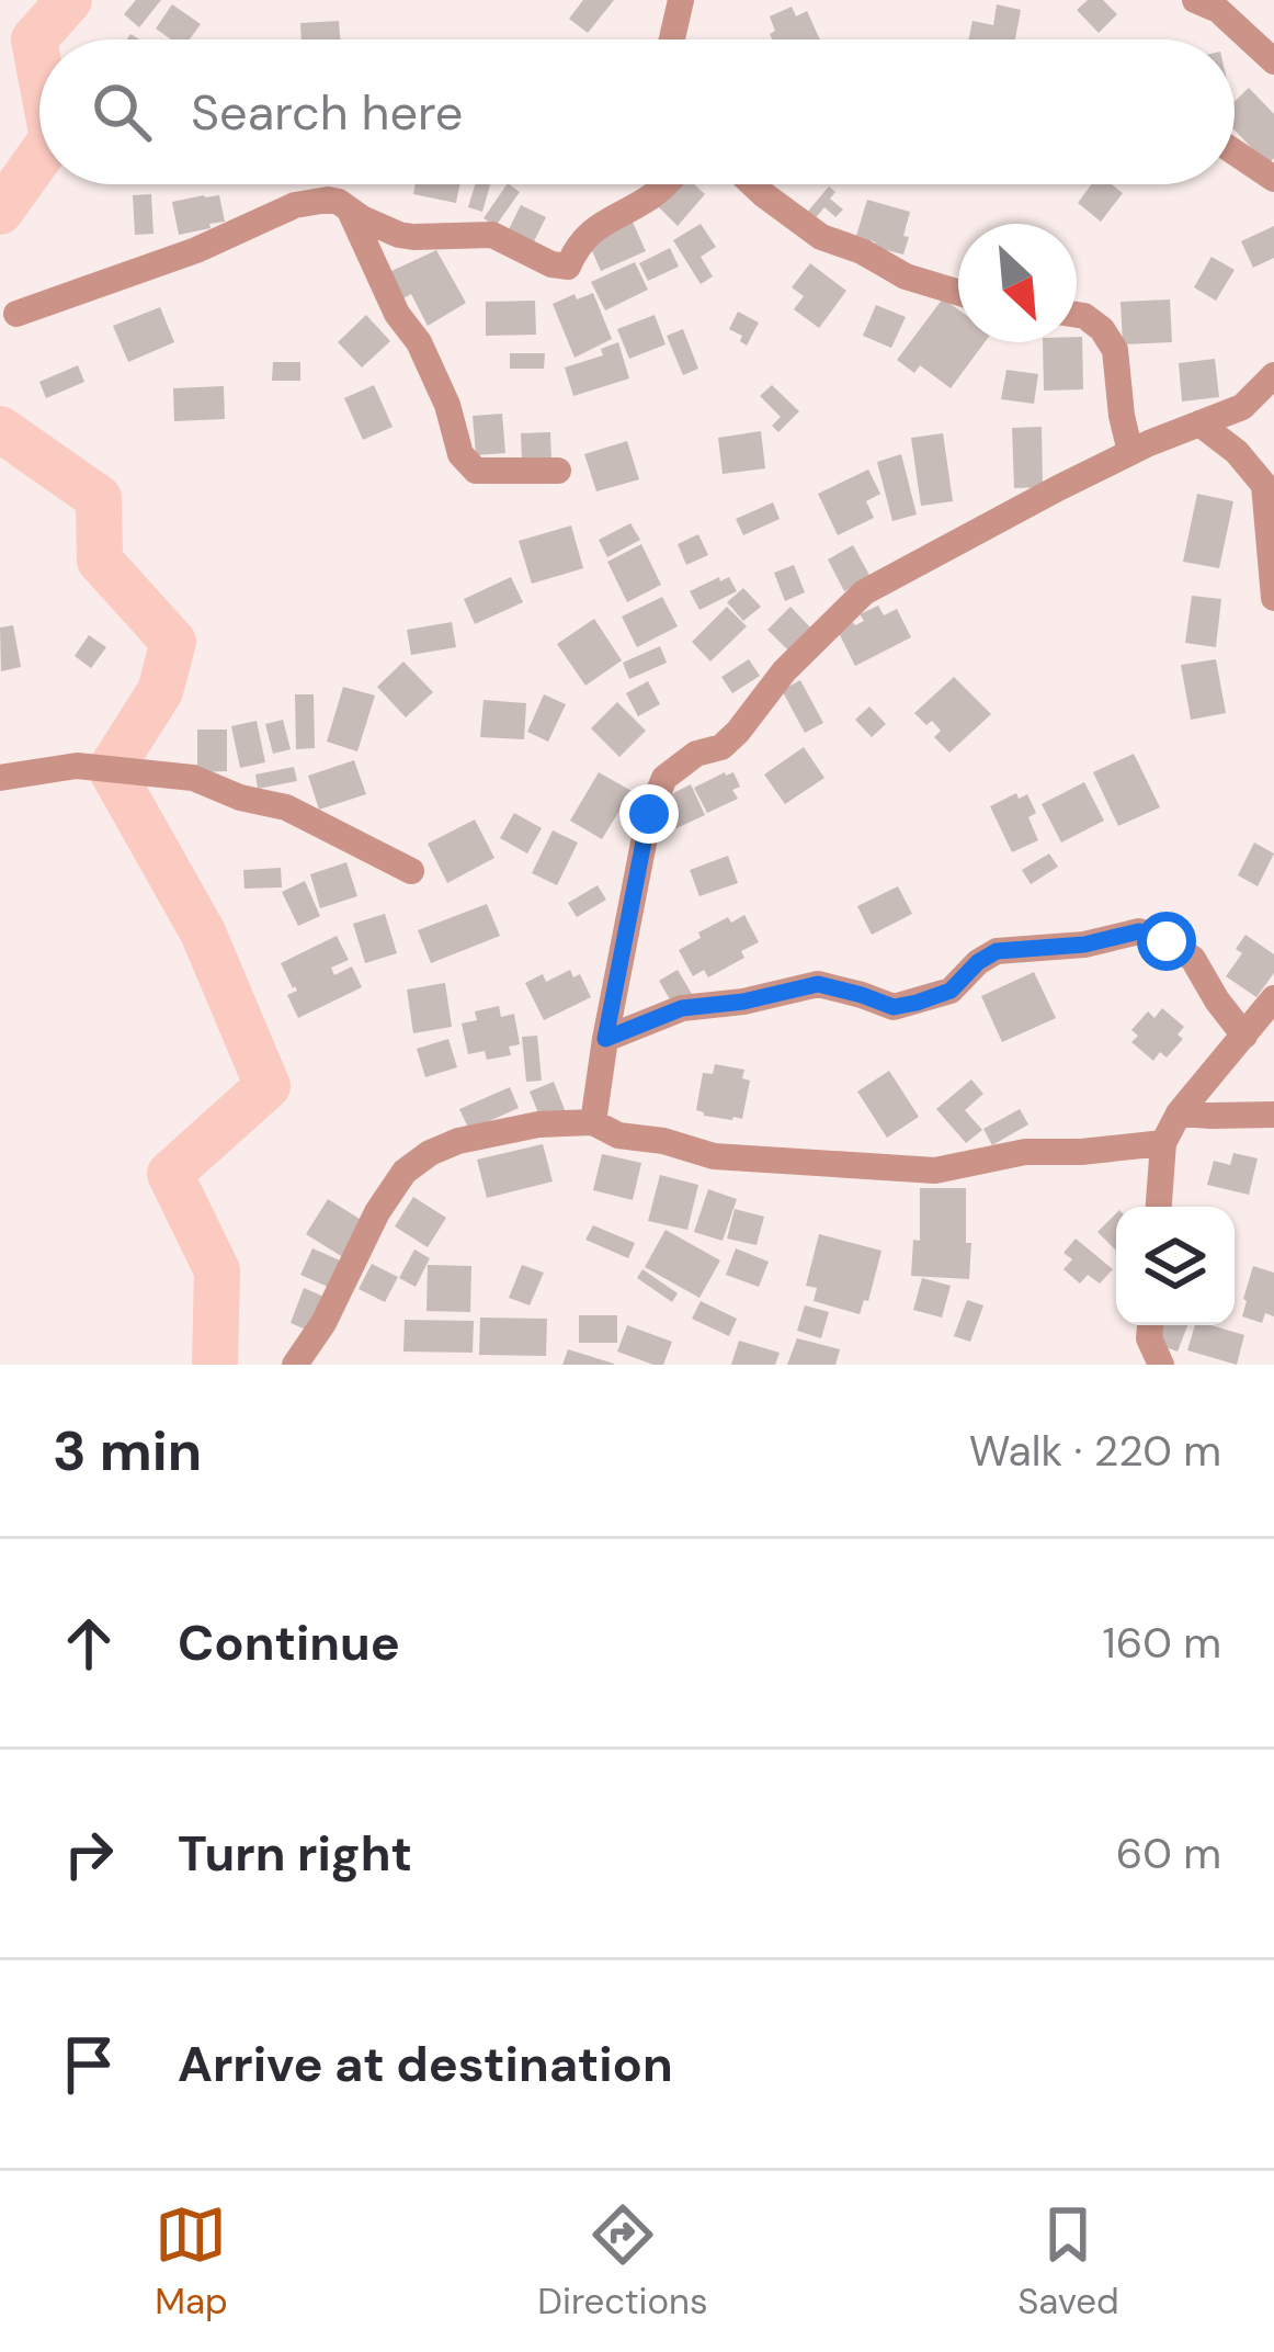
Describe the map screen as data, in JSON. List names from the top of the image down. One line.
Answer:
{"north":"bottom right","page":{"search":"Search here","heading":["3 min","Walk · 220 m"],"list":[["Continue","160 m"],["Turn right","60 m"],"Arrive at destination"],"nav":["Map","Directions","Saved"]}}
